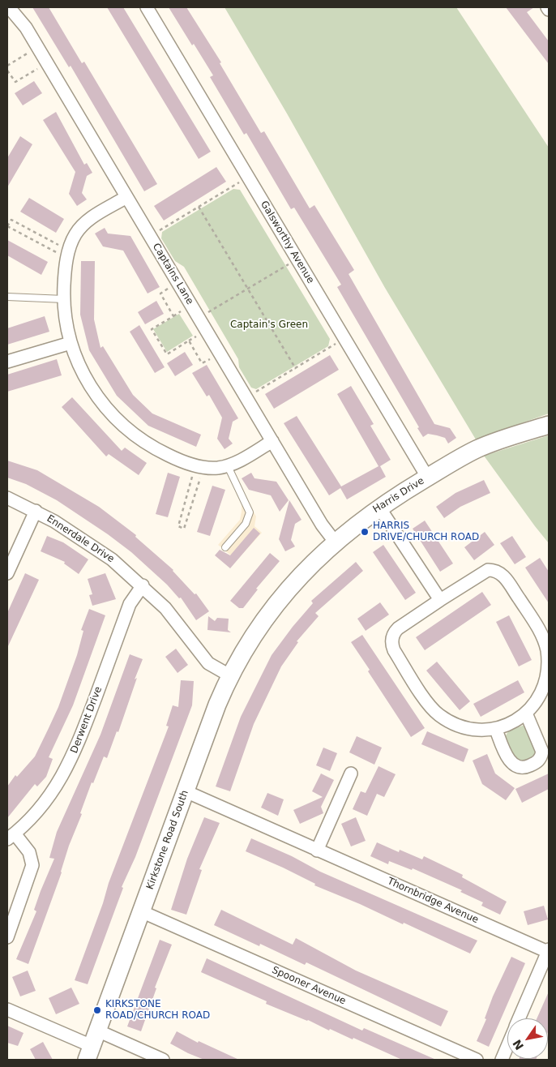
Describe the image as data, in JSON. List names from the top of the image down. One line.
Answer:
{"streets":{"street":["Galsworthy Avenue","Captains Lane","Harris Drive","Ennerdale Drive","Derwent Drive","Kirkstone Road South","Thornbridge Avenue","Spooner Avenue"]},"crossings":[["Galsworthy Avenue","Harris Drive"],["Captains Lane","Harris Drive"],["Harris Drive","Kirkstone Road South"],["Ennerdale Drive","Derwent Drive"],["Ennerdale Drive","Kirkstone Road South"],["Kirkstone Road South","Thornbridge Avenue"],["Kirkstone Road South","Spooner Avenue"]],"parks":["Captain's Green"],"places":["HARRIS DRIVE/CHURCH ROAD","KIRKSTONE ROAD/CHURCH ROAD"],"north":"bottom left"}
